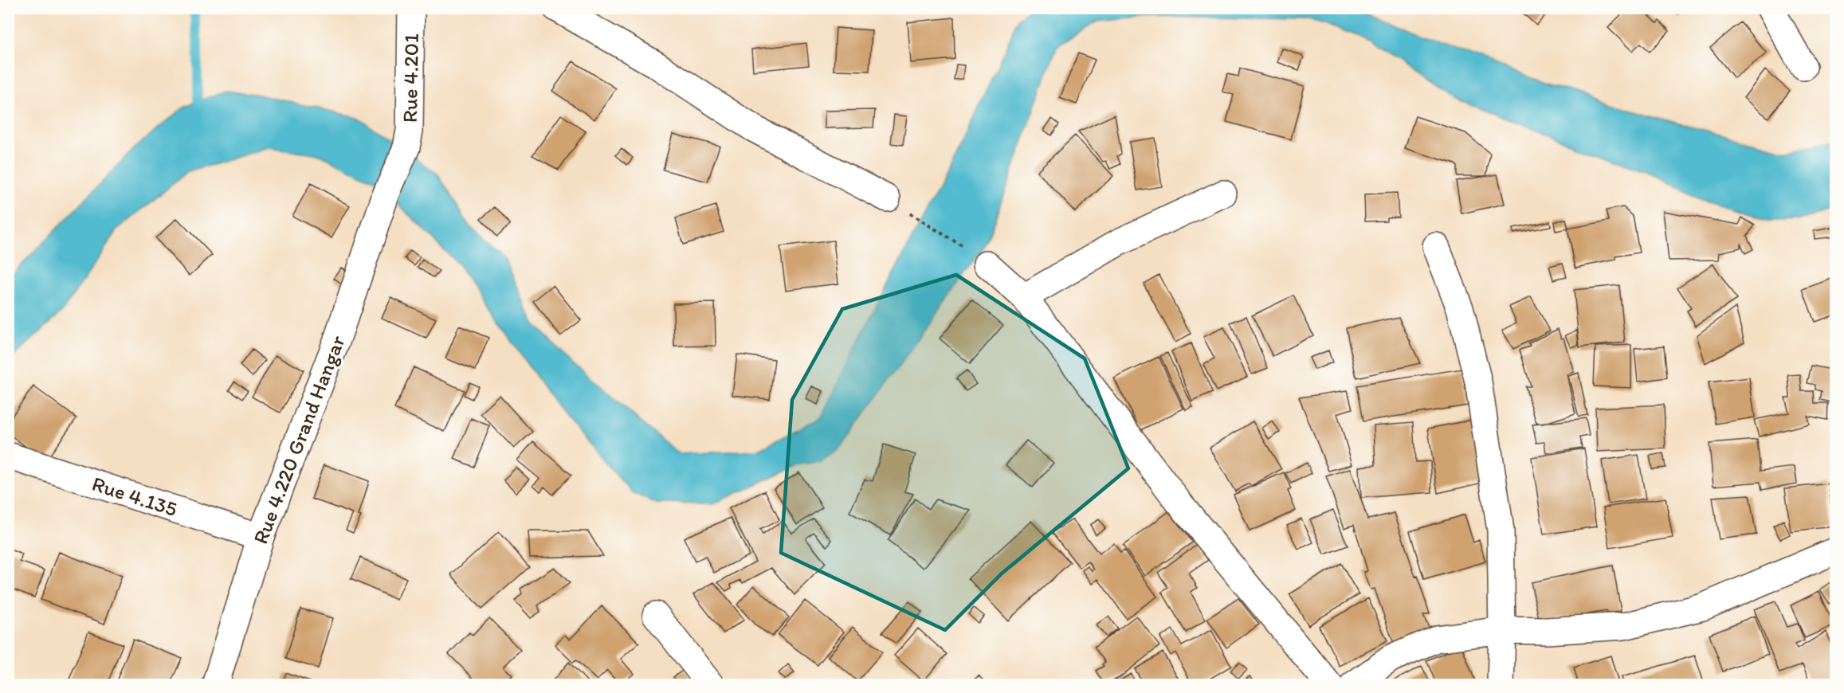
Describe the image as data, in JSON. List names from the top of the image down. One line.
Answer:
{"streets":{"street":["Rue 4.201","Rue 4.220 Grand Hangar","Rue 4.135"]},"crossings":[["Rue 4.201","Rue 4.220 Grand Hangar"],["Rue 4.220 Grand Hangar","Rue 4.135"]]}
